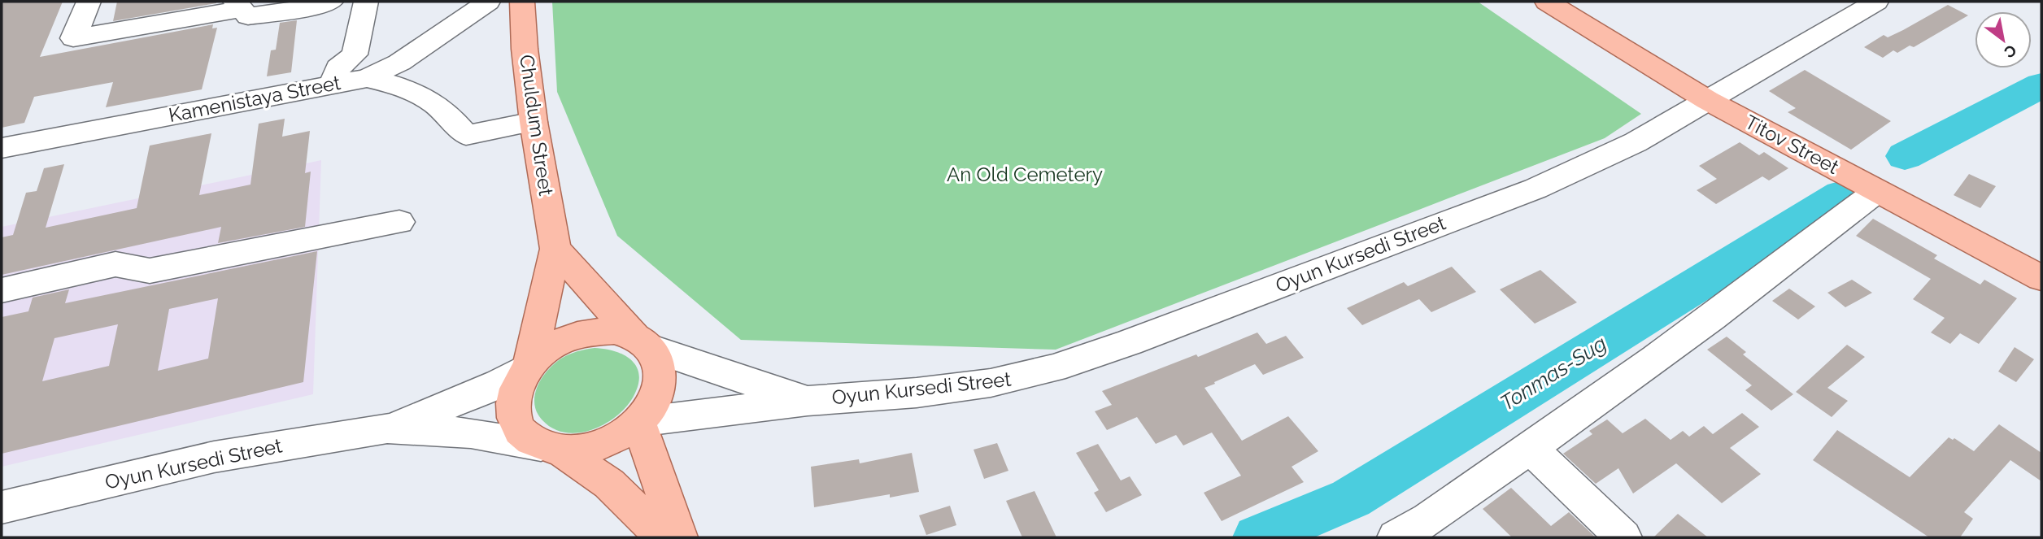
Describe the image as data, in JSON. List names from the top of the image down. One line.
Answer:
{"streets":{"main road":["Chuldum Street","Titov Street"],"street":["Kamenistaya Street","Oyun Kursedi Street"]},"crossings":[["Chuldum Street","Oyun Kursedi Street"],["Titov Street","Oyun Kursedi Street"]],"water":["Tonmas-Sug"],"parks":["An Old Cemetery"],"north":"bottom right"}
